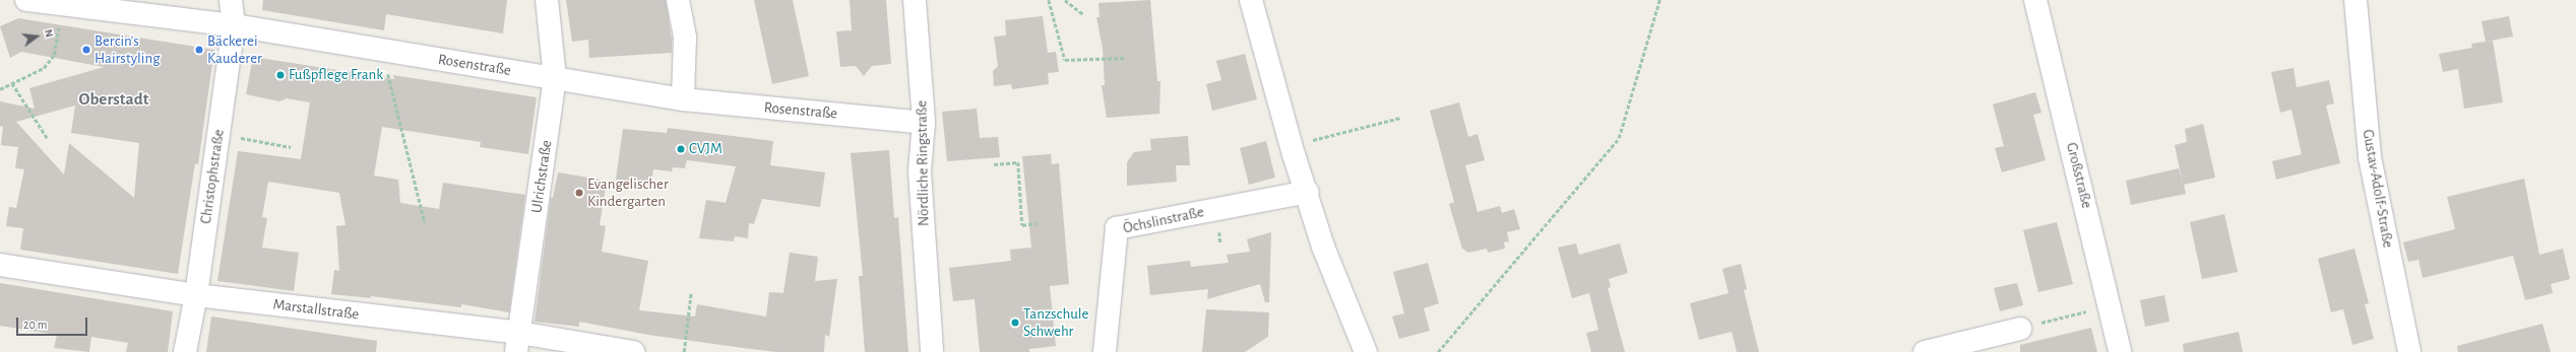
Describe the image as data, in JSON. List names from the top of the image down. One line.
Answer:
{"streets":{"street":["Rosenstraße","Nördliche Ringstraße","Großstraße","Christophstraße","Ulrichstraße","Gustav-Adolf-Straße","Öchslinstraße","Marstallstraße"]},"crossings":[["Rosenstraße","Nördliche Ringstraße"],["Rosenstraße","Christophstraße"],["Rosenstraße","Ulrichstraße"],["Christophstraße","Marstallstraße"],["Ulrichstraße","Marstallstraße"]],"districts":["Oberstadt"],"places":["Bercin's Hairstyling","Bäckerei Kauderer","Fußpflege Frank","CVJM","Evangelischer Kindergarten","Tanzschule Schwehr"],"scale_bar":"20 m","north":"right"}
